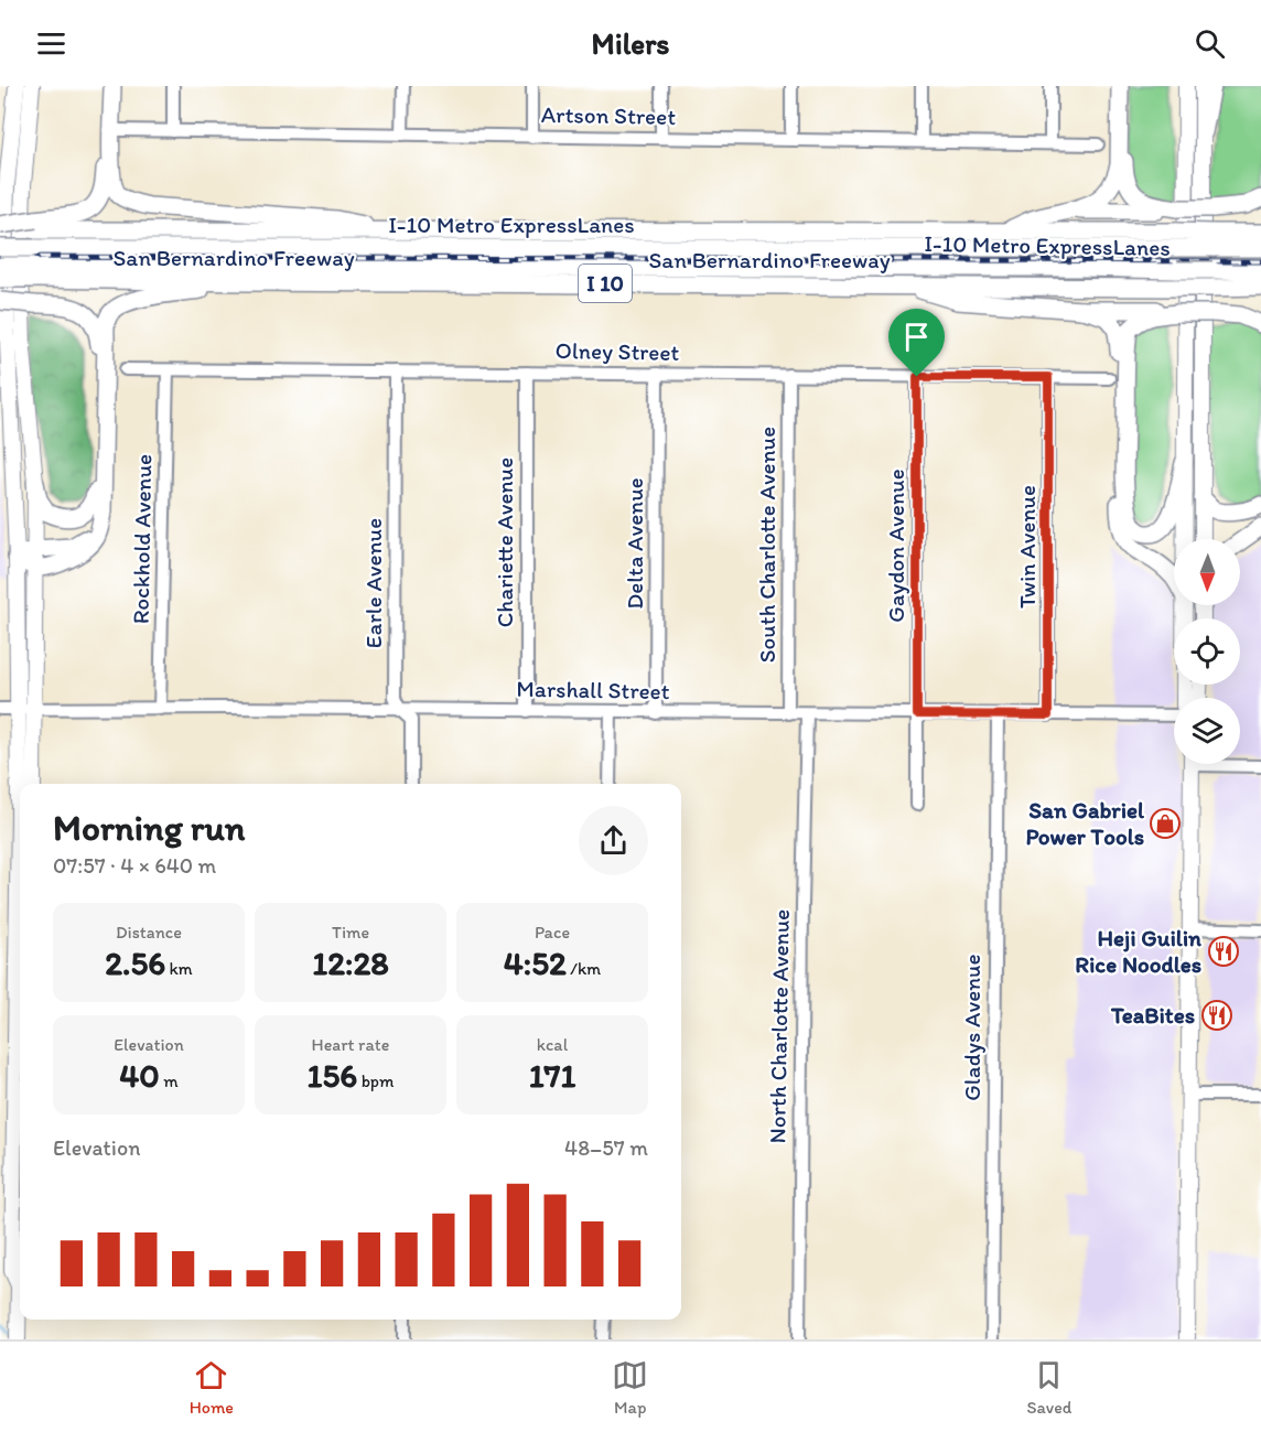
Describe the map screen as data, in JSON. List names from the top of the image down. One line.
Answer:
{"streets":{"highway":["I-10 Metro ExpressLanes","San Bernardino Freeway","I 10"],"street":["Artson Street","Olney Street","Rockhold Avenue","Chariette Avenue","Delta Avenue","South Charlotte Avenue","Gaydon Avenue","Twin Avenue","Earle Avenue","Marshall Street","North Charlotte Avenue","Gladys Avenue"]},"crossings":[["I-10 Metro ExpressLanes","San Bernardino Freeway"],["Olney Street","Rockhold Avenue"],["Olney Street","Chariette Avenue"],["Olney Street","Delta Avenue"],["Olney Street","South Charlotte Avenue"],["Olney Street","Gaydon Avenue"],["Olney Street","Twin Avenue"],["Olney Street","Earle Avenue"],["Rockhold Avenue","Marshall Street"],["Chariette Avenue","Marshall Street"],["Delta Avenue","Marshall Street"],["South Charlotte Avenue","Marshall Street"],["Gaydon Avenue","Marshall Street"],["Twin Avenue","Marshall Street"],["Earle Avenue","Marshall Street"],["Marshall Street","North Charlotte Avenue"],["Marshall Street","Gladys Avenue"]],"places":{"shop":["San Gabriel Power Tools"],"restaurant":["Heji Guilin Rice Noodles","TeaBites"]},"north":"bottom","page":{"header":"Milers","heading":["Morning run","07:57 · 4 × 640 m"],"stats":[["Distance","2.56 km"],["Time","12:28"],["Pace","4:52 /km"],["Elevation","40 m"],["Heart rate","156 bpm"],["kcal","171"]],"chart":["Elevation","48–57 m"],"tabs":["Home","Map","Saved"]}}
